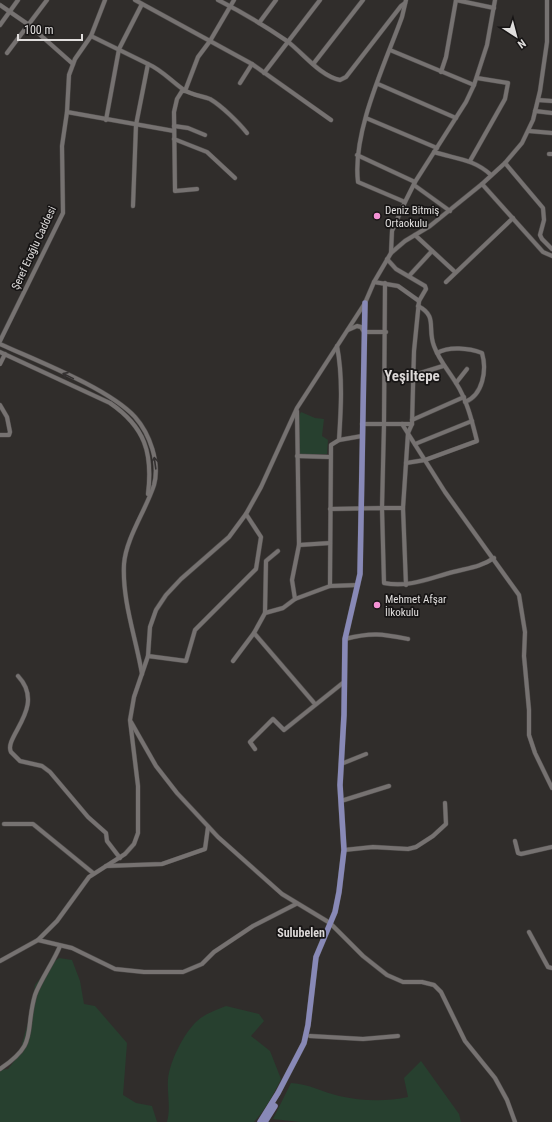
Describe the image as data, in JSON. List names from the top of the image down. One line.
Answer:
{"streets":{"street":["Şeref Eroğlu Caddesi"]},"districts":["Yeşiltepe","Sulubelen"],"places":["Deniz Bitmiş Ortaokulu","Mehmet Afşar İlkokulu"],"scale_bar":"100 m","north":"bottom right"}
